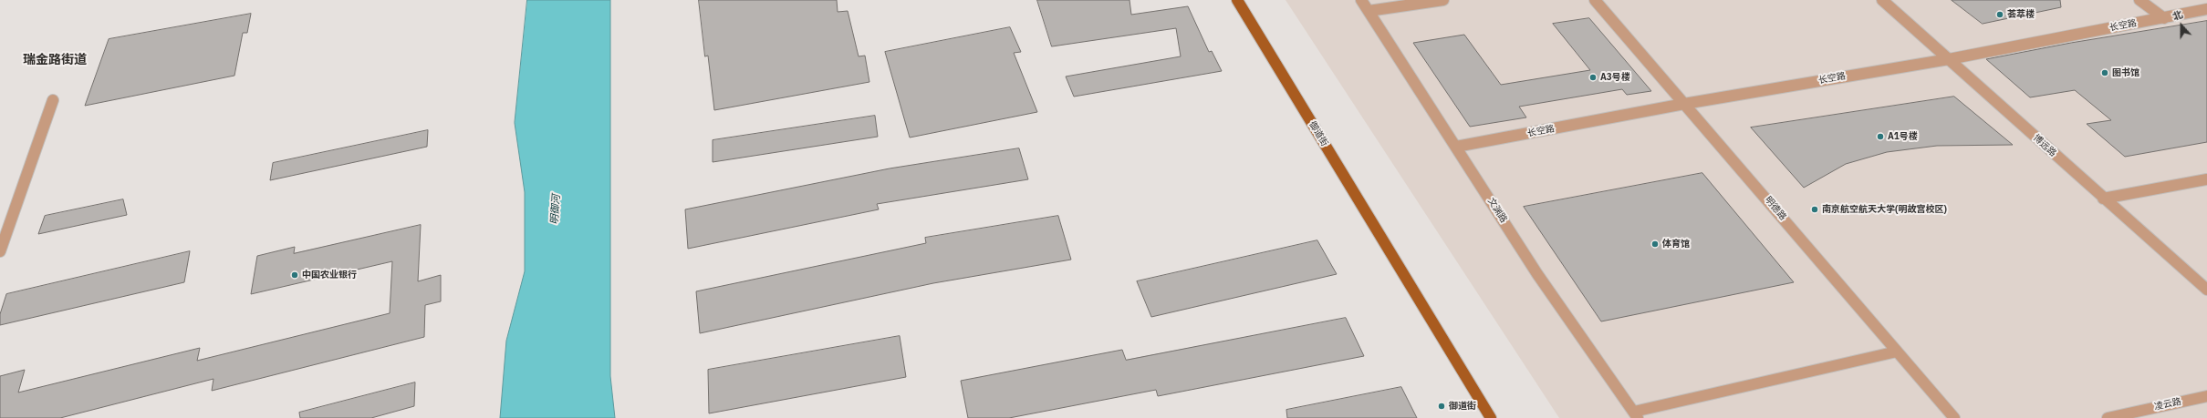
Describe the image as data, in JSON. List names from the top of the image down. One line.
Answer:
{"streets":{"main road":["御道街"],"lane":["长空路","博远路","明德路","文渊路","凌云路"]},"crossings":[["长空路","博远路"],["长空路","明德路"],["长空路","文渊路"]],"districts":["瑞金路街道"],"water":["明御河"],"places":["荟萃楼","图书馆","A3号楼","A1号楼","南京航空航天大学(明故宫校区)","体育馆","中国农业银行","御道街"],"north":"top"}
